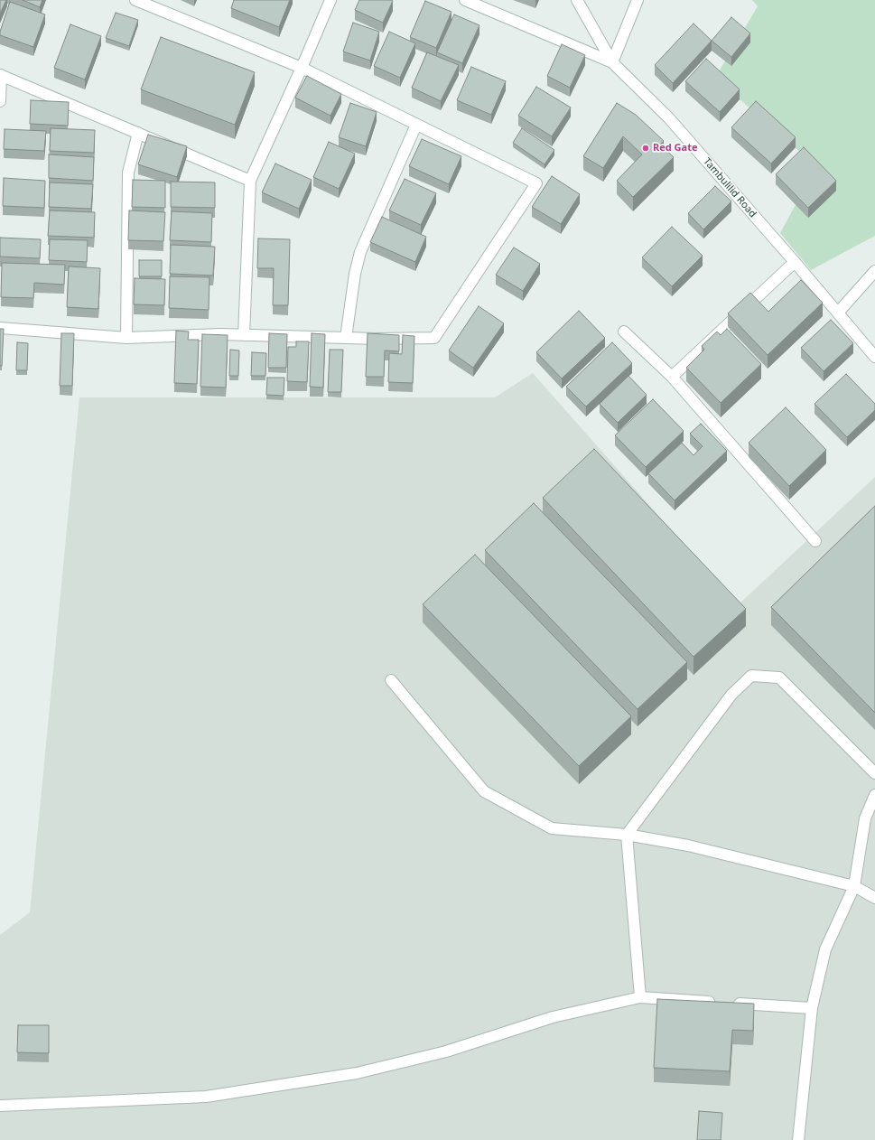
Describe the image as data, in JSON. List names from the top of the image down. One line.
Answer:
{"streets":{"street":["Tambulilid Road"]},"places":["Red Gate"]}
